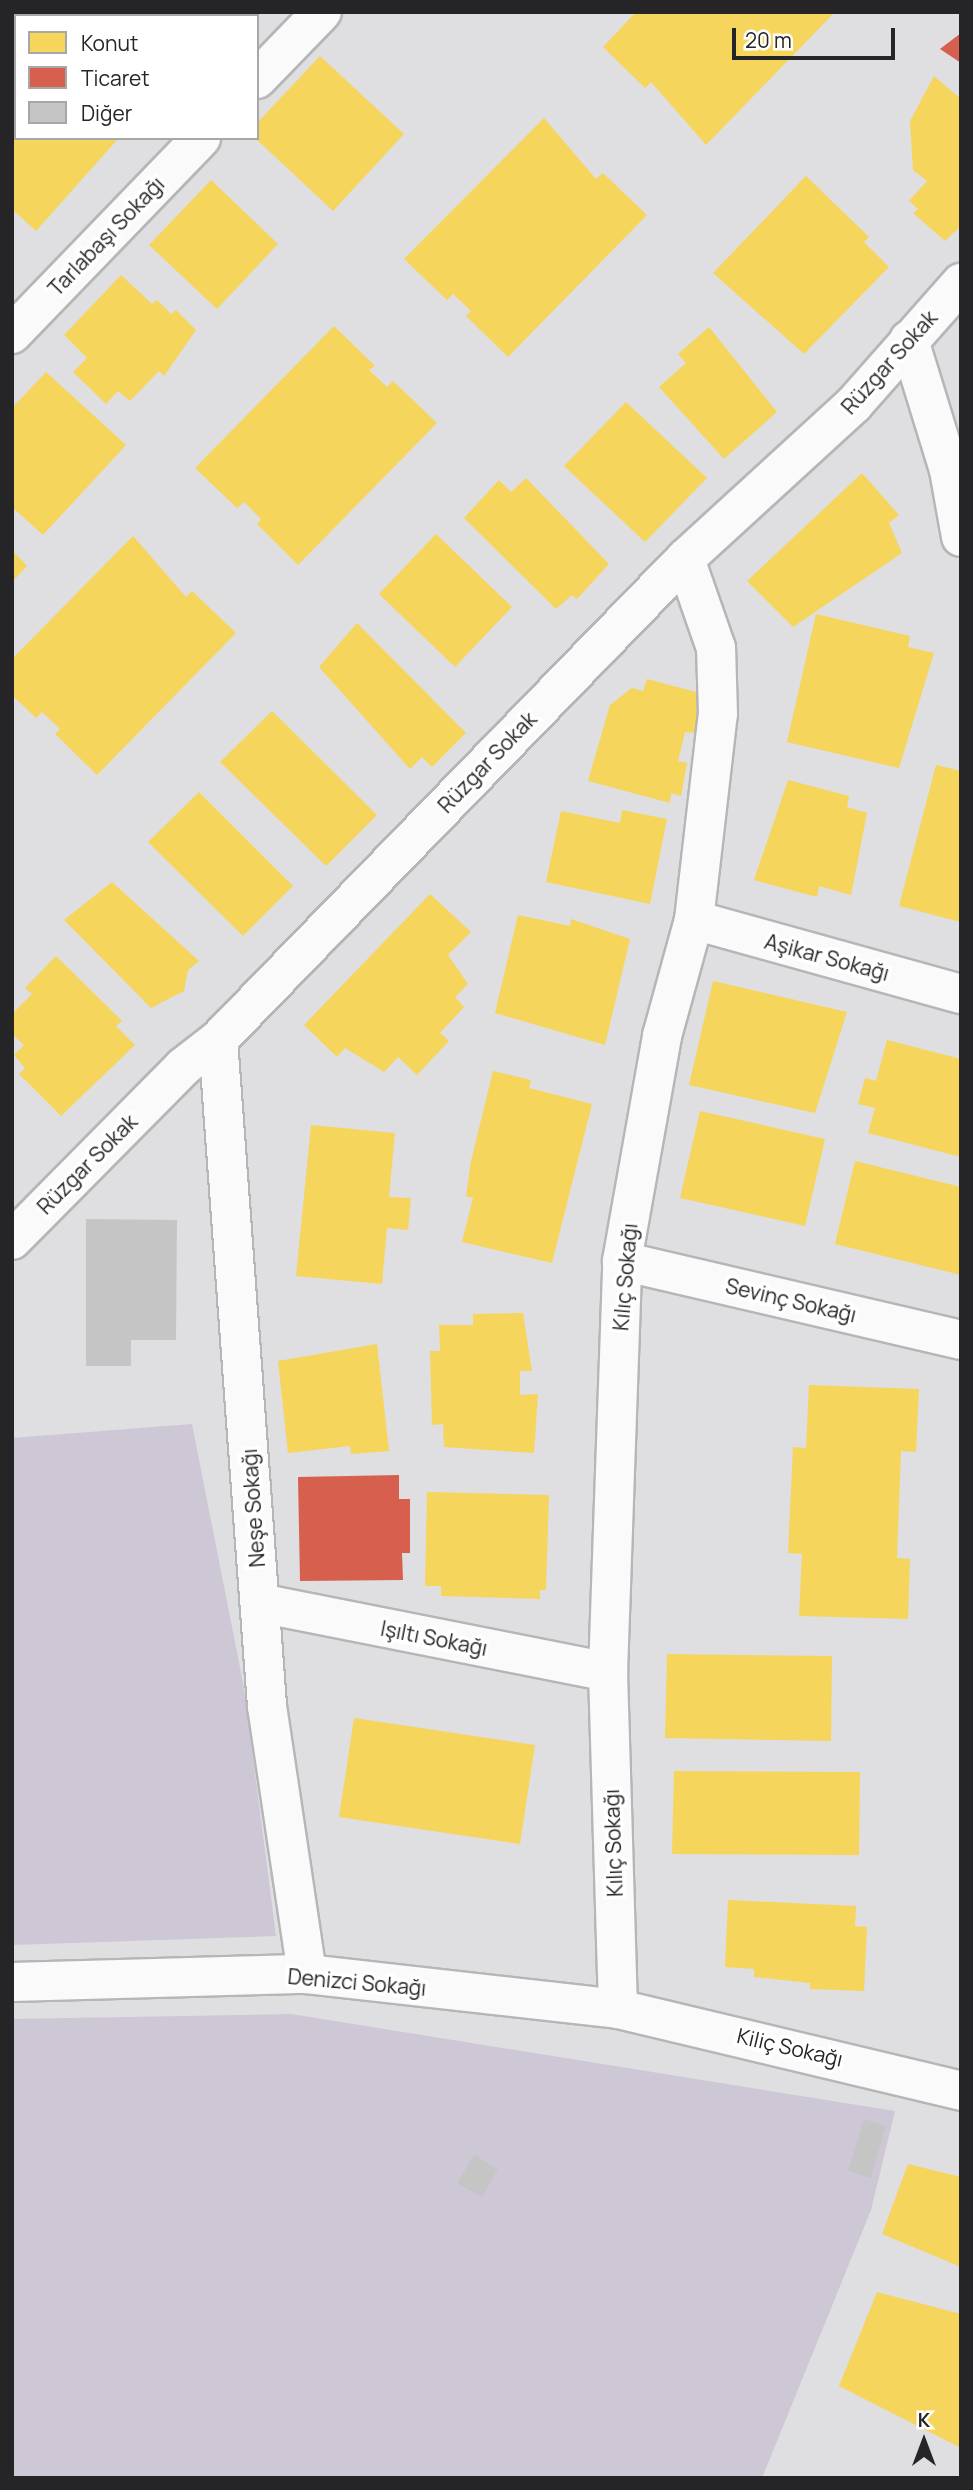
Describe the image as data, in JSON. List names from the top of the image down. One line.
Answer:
{"streets":{"street":["Tarlabaşı Sokağı","Rüzgar Sokak","Aşikar Sokağı","Kılıç Sokağı","Sevinç Sokağı","Neşe Sokağı","Işıltı Sokağı","Denizci Sokağı","Kiliç Sokağı"]},"crossings":[["Rüzgar Sokak","Kılıç Sokağı"],["Rüzgar Sokak","Neşe Sokağı"],["Aşikar Sokağı","Kılıç Sokağı"],["Kılıç Sokağı","Sevinç Sokağı"],["Kılıç Sokağı","Işıltı Sokağı"],["Kılıç Sokağı","Denizci Sokağı"],["Kılıç Sokağı","Kiliç Sokağı"],["Neşe Sokağı","Işıltı Sokağı"],["Neşe Sokağı","Denizci Sokağı"],["Denizci Sokağı","Kiliç Sokağı"]],"legend":["Konut","Ticaret","Diğer"],"scale_bar":"20 m","north":"top"}
